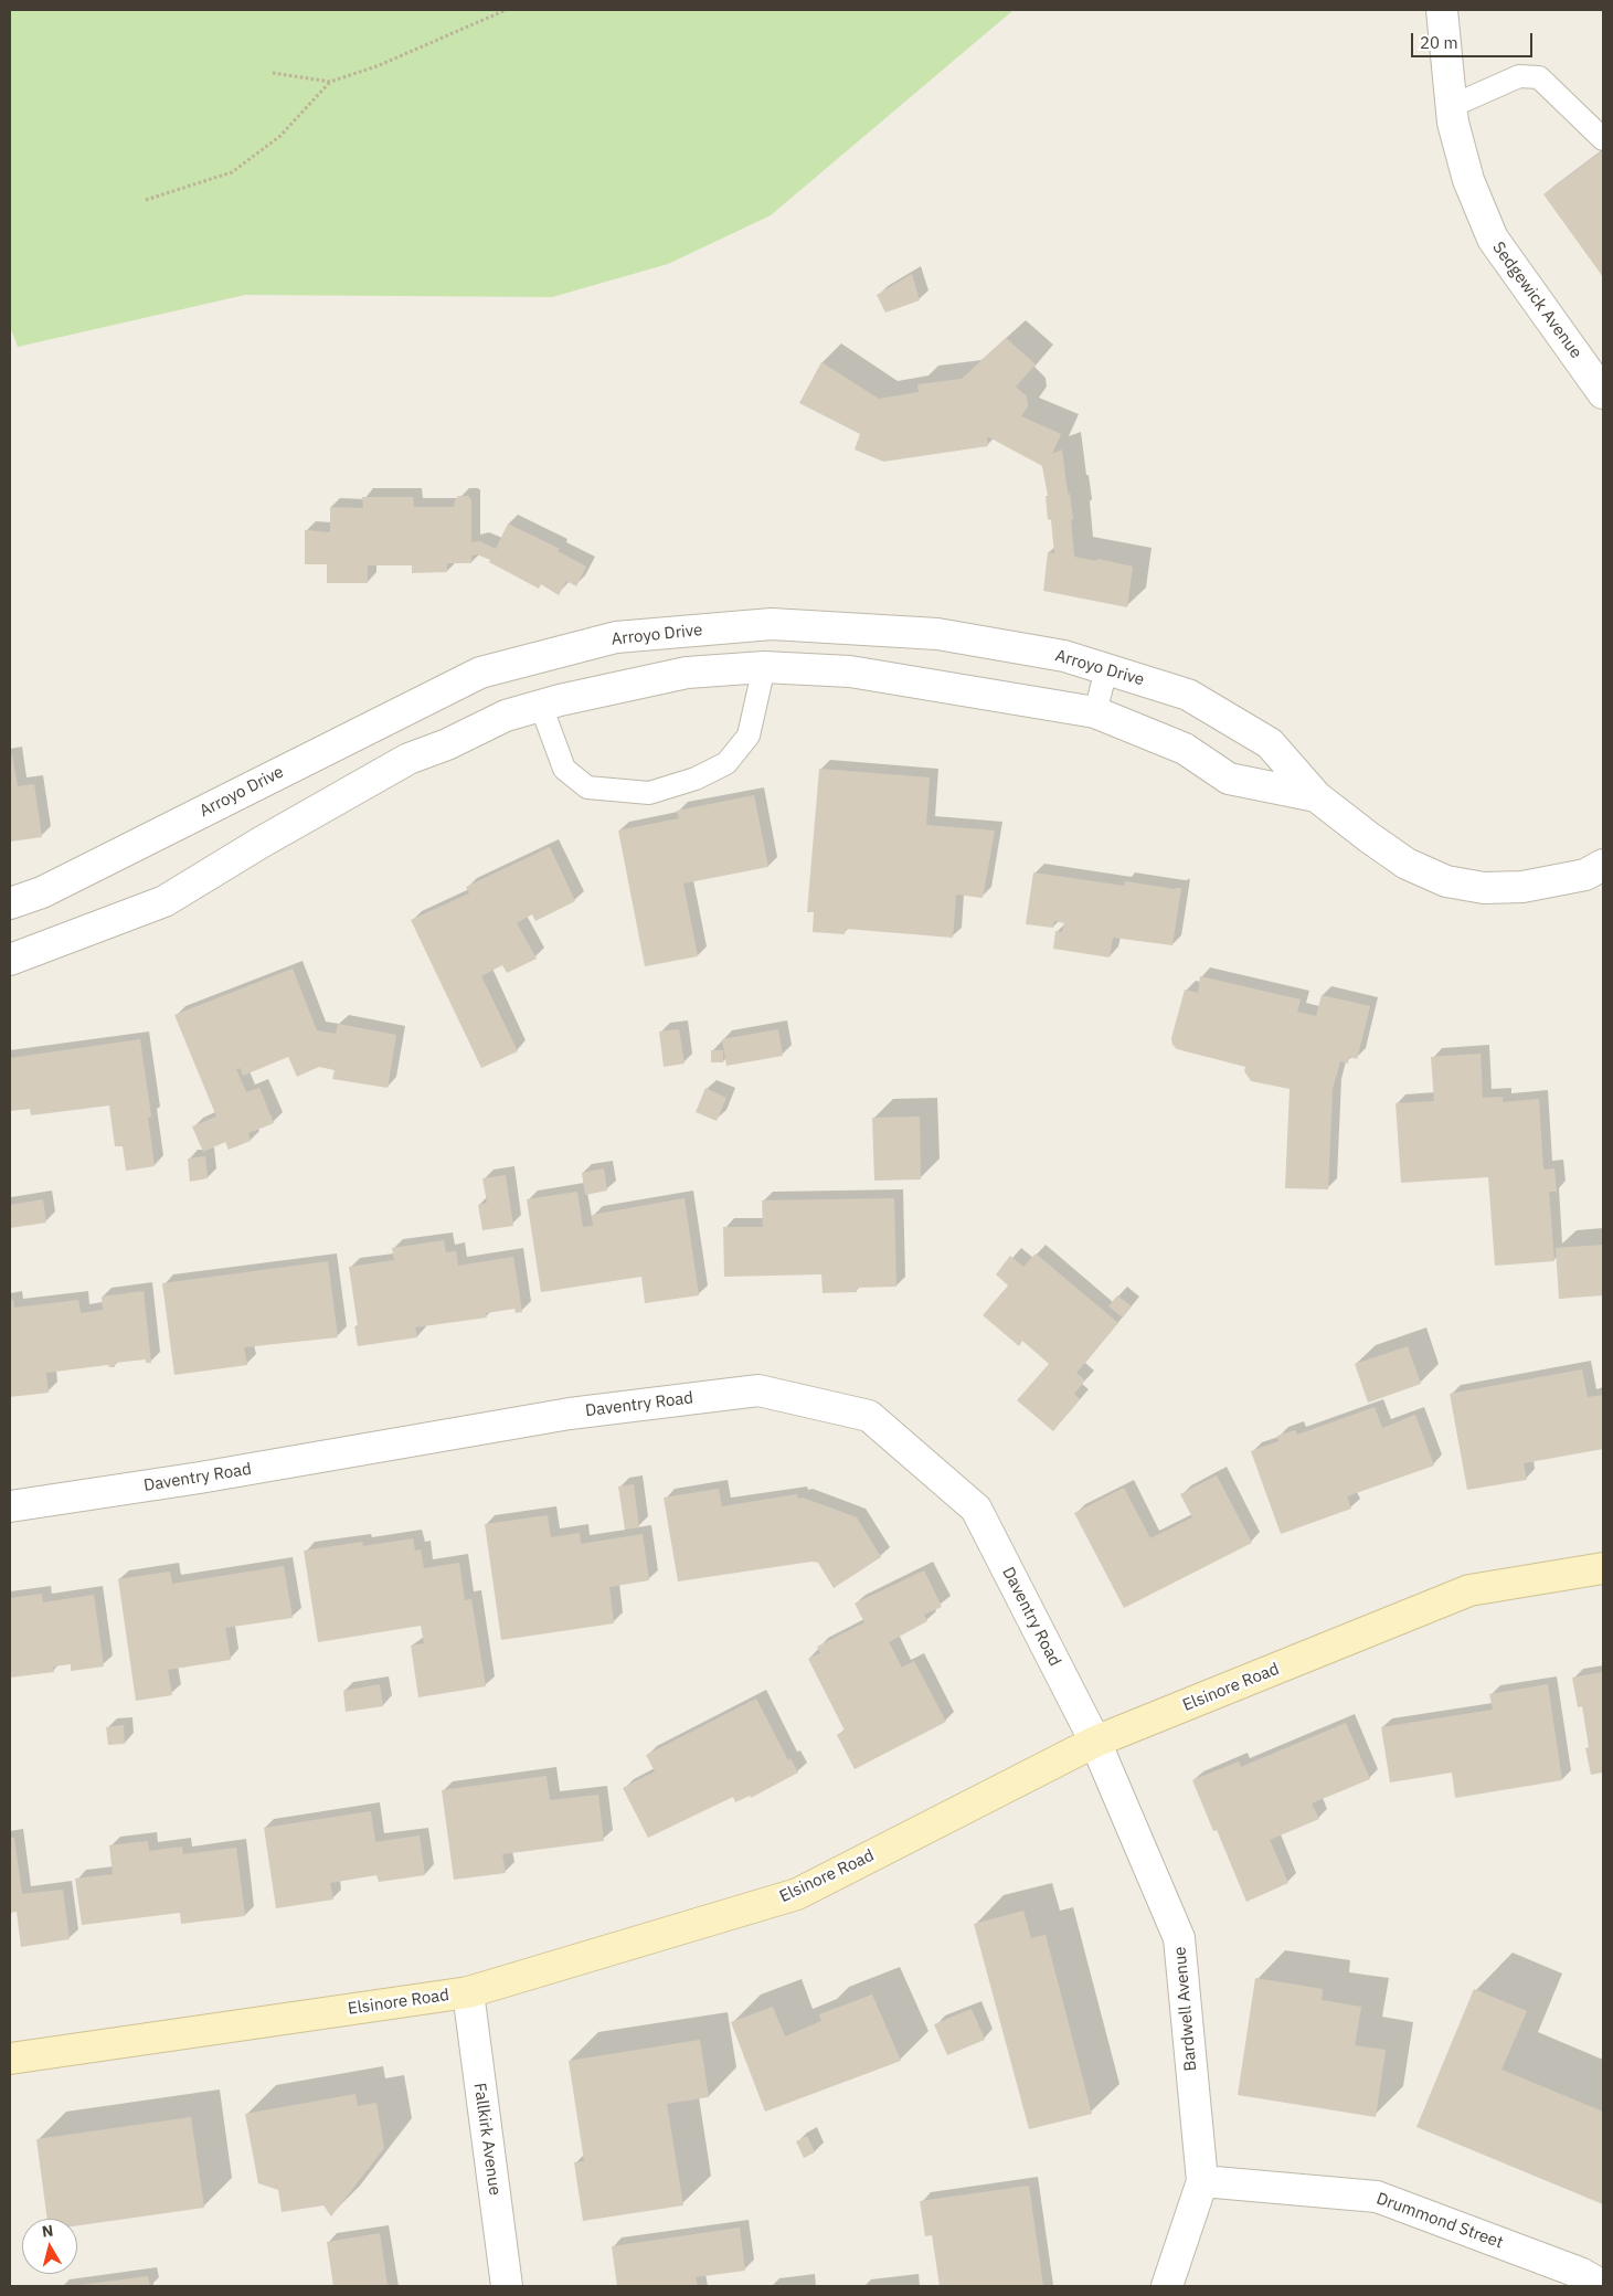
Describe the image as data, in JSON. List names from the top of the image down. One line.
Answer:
{"streets":{"street":["Sedgewick Avenue","Arroyo Drive","Daventry Road","Elsinore Road","Bardwell Avenue","Fallkirk Avenue","Drummond Street"]},"crossings":[["Daventry Road","Elsinore Road"],["Daventry Road","Bardwell Avenue"],["Elsinore Road","Bardwell Avenue"],["Elsinore Road","Fallkirk Avenue"],["Bardwell Avenue","Drummond Street"]],"scale_bar":"20 m","north":"top"}
